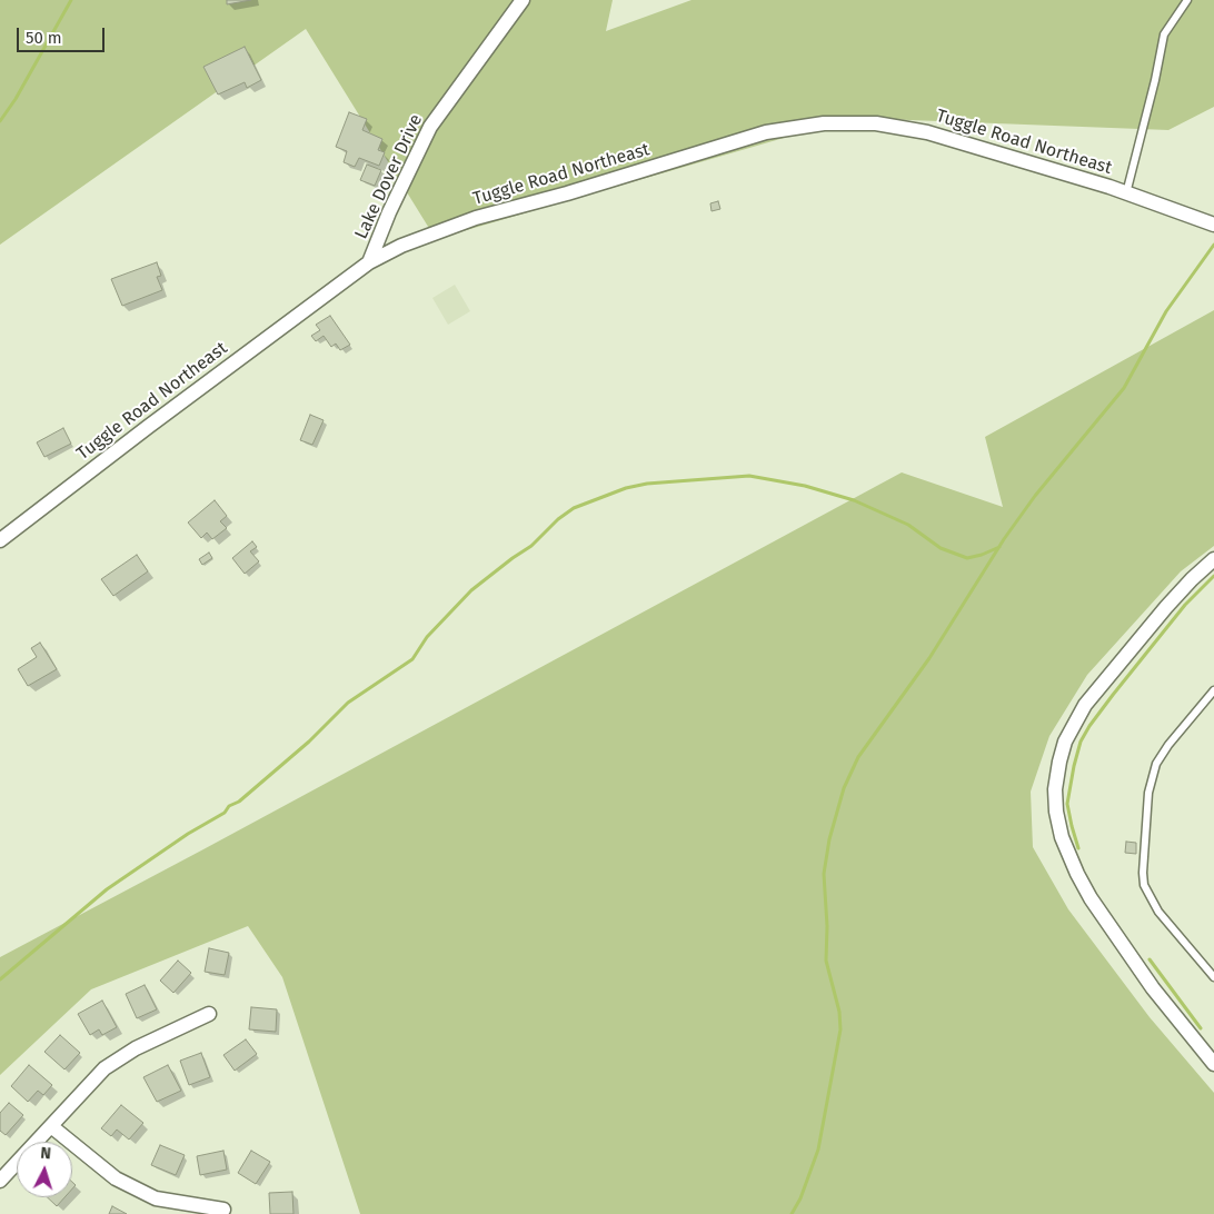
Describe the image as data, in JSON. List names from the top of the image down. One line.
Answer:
{"streets":{"street":["Tuggle Road Northeast","Lake Dover Drive"]},"crossings":[["Tuggle Road Northeast","Lake Dover Drive"]],"scale_bar":"50 m","north":"top"}
